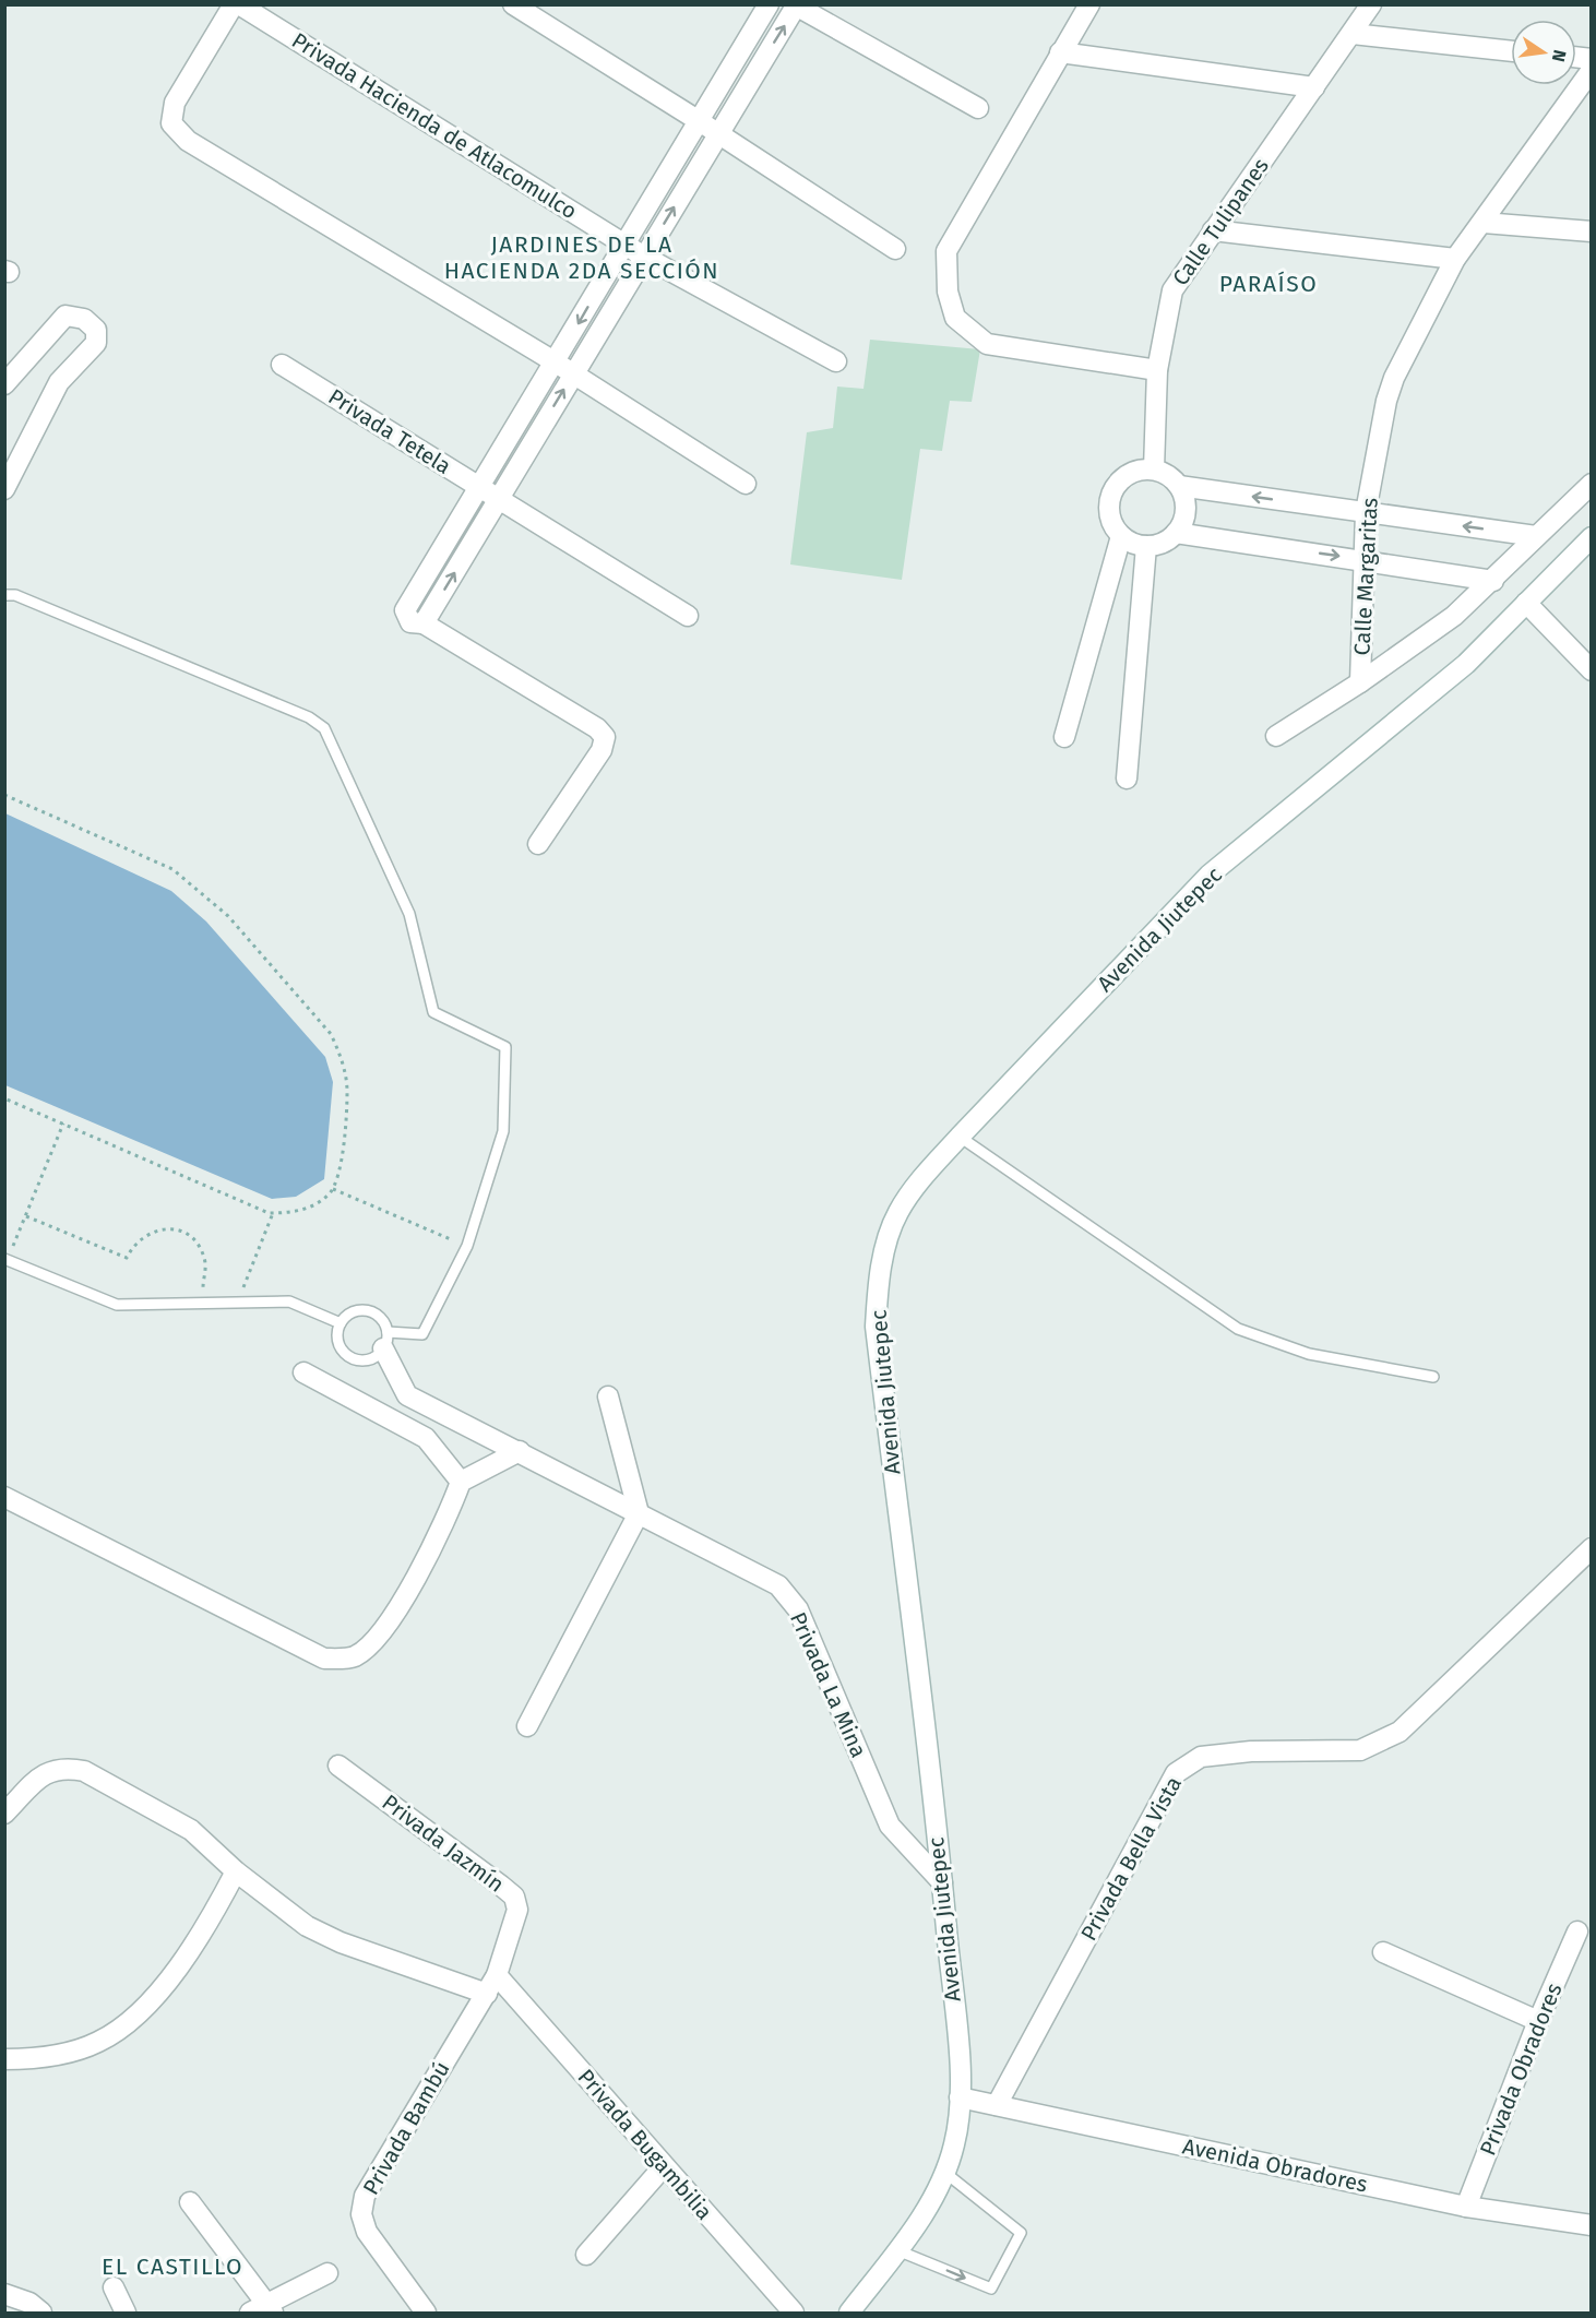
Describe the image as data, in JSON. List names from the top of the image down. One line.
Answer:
{"streets":{"street":["Privada Hacienda de Atlacomulco","Calle Tulipanes","Privada Tetela","Calle Margaritas","Avenida Jiutepec","Privada La Mina","Privada Jazmín","Privada Bella Vista","Privada Obradores","Privada Bambú","Privada Bugambilia","Avenida Obradores"]},"crossings":[["Avenida Jiutepec","Privada La Mina"],["Avenida Jiutepec","Avenida Obradores"],["Privada Jazmín","Privada Bambú"],["Privada Jazmín","Privada Bugambilia"],["Privada Bella Vista","Avenida Obradores"],["Privada Obradores","Avenida Obradores"],["Privada Bambú","Privada Bugambilia"]],"districts":["JARDINES DE LA HACIENDA 2DA SECCIÓN","PARAÍSO","EL CASTILLO"],"north":"right"}
